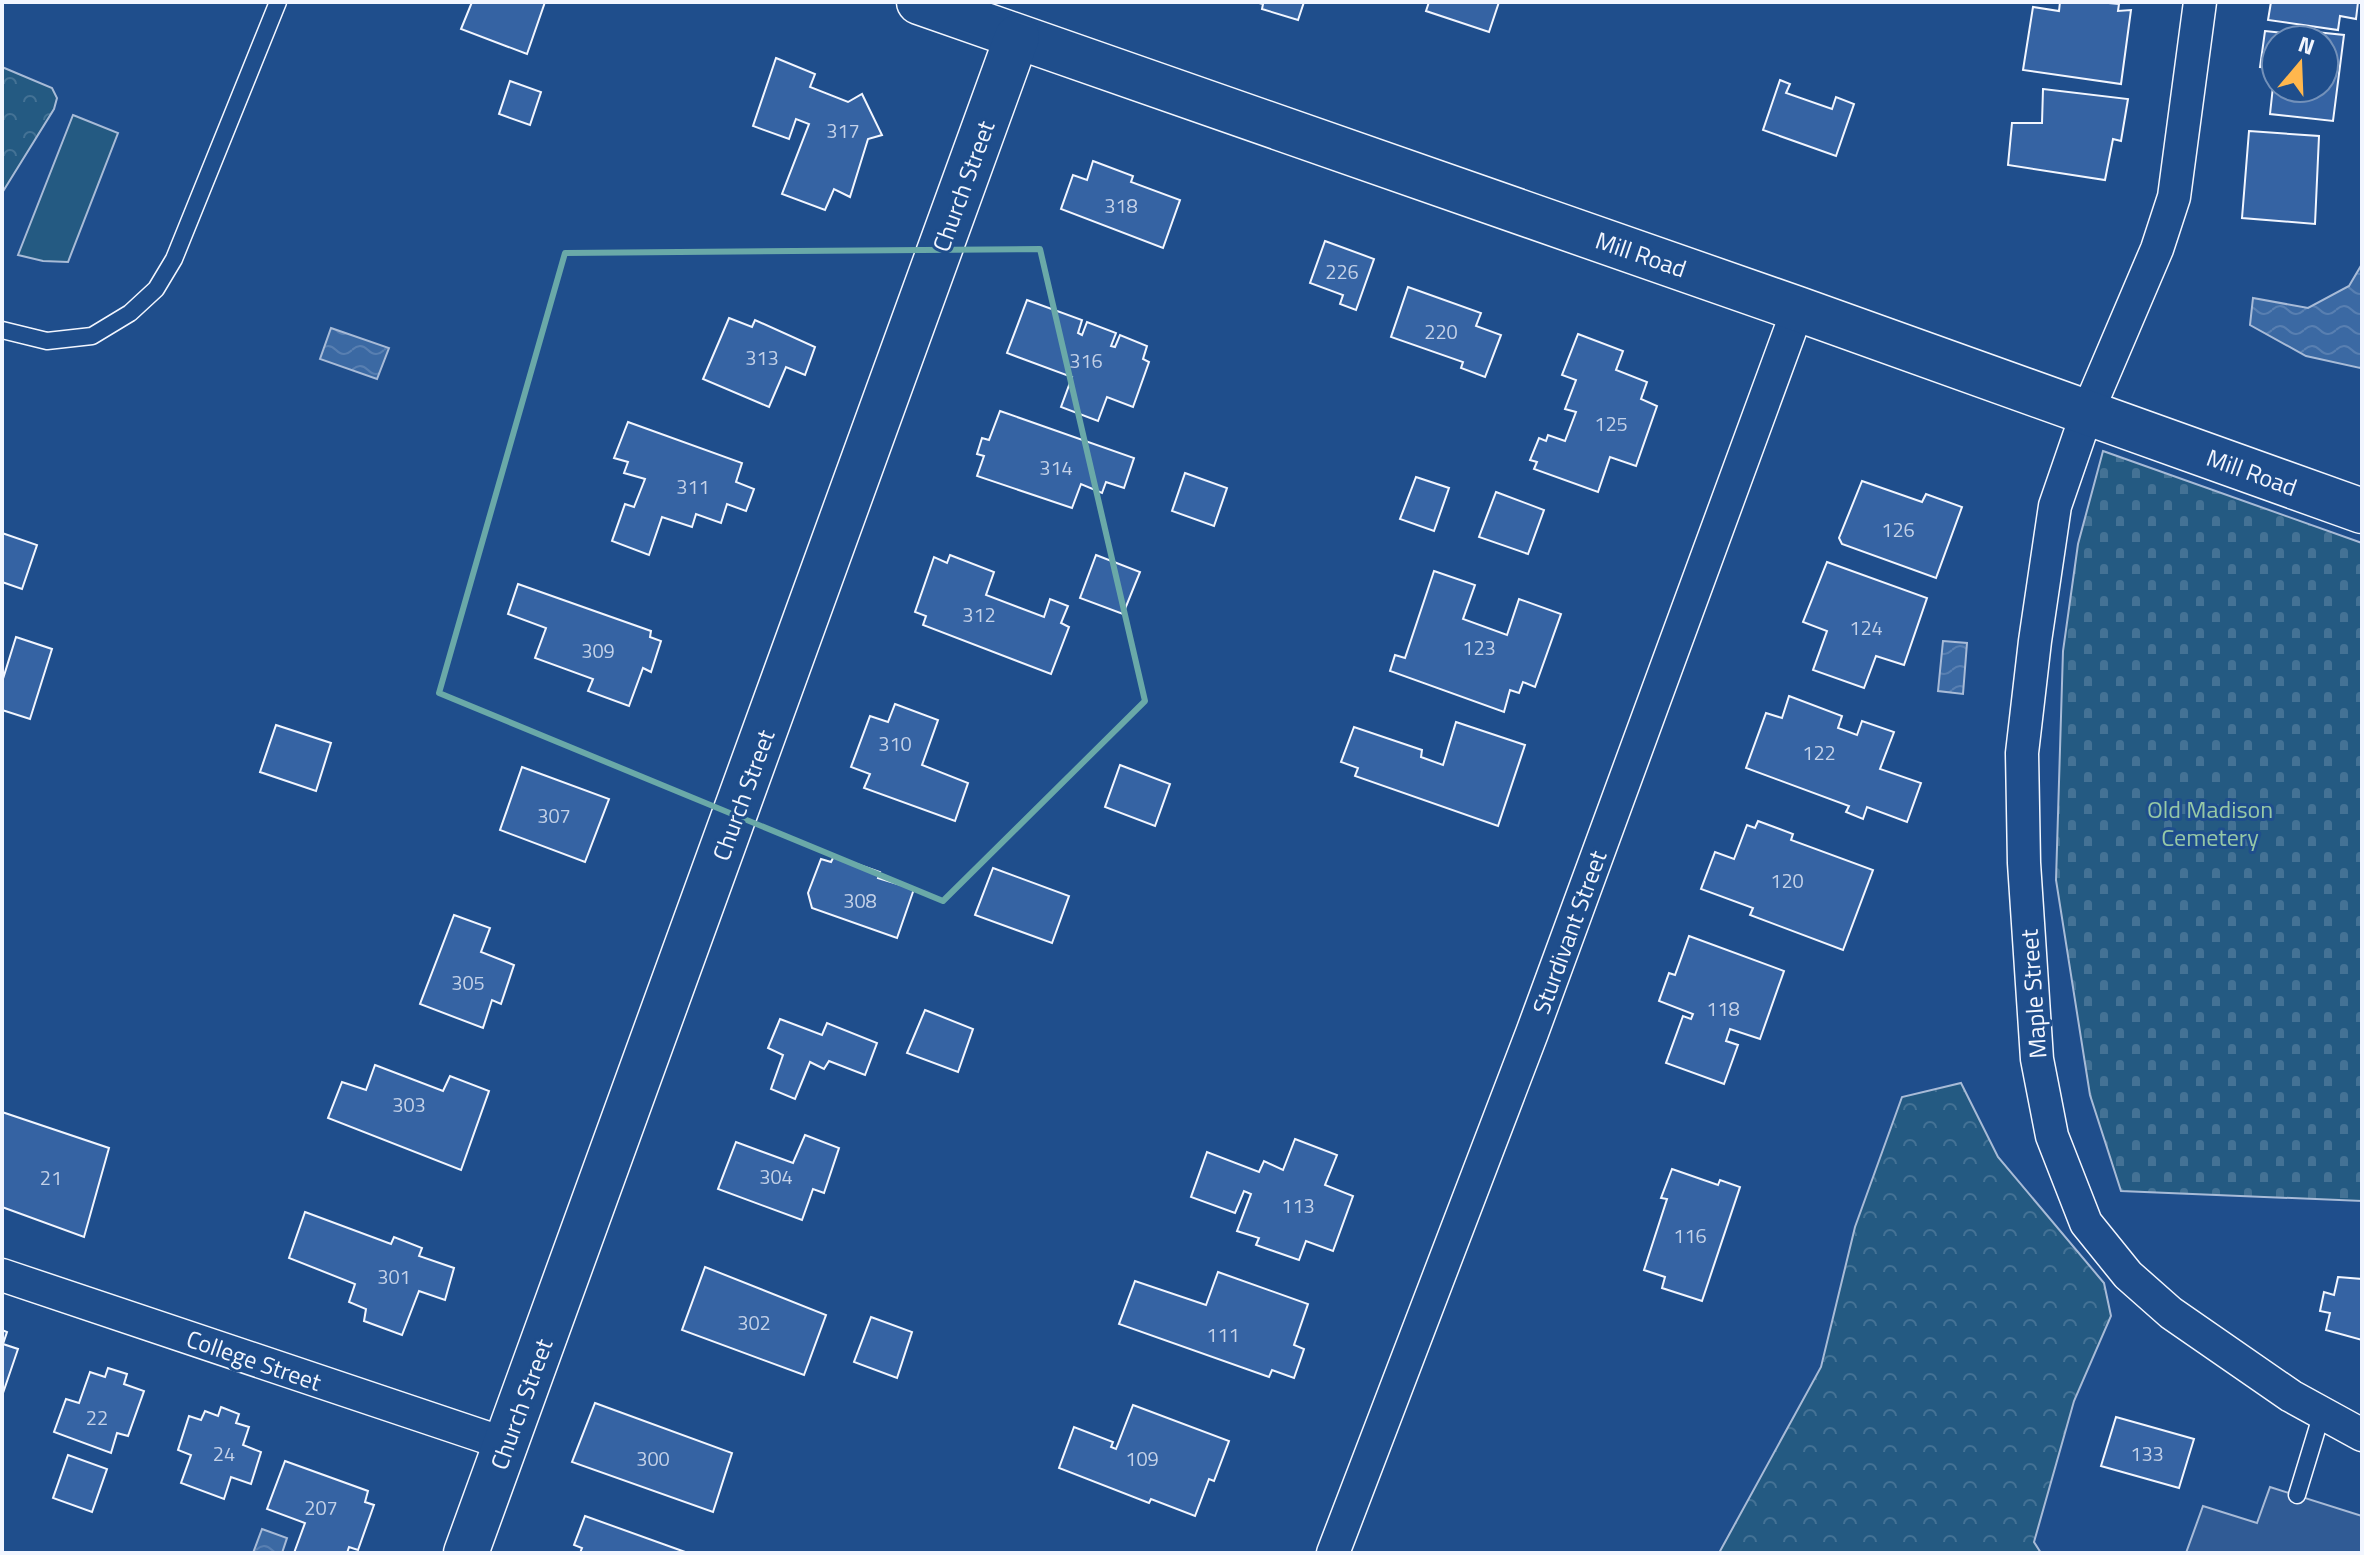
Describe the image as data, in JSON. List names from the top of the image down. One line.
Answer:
{"streets":{"street":["Church Street","Mill Road","Sturdivant Street","Maple Street","College Street"]},"crossings":[["Church Street","Mill Road"],["Church Street","College Street"],["Mill Road","Sturdivant Street"],["Mill Road","Maple Street"]],"parks":["Old Madison Cemetery"],"house_numbers":["317","318","226","220","313","316","125","314","311","126","312","124","123","309","310","122","307","120","308","305","118","303","304","21","113","116","301","302","111","22","24","133","300","109","207"],"north":"top"}
